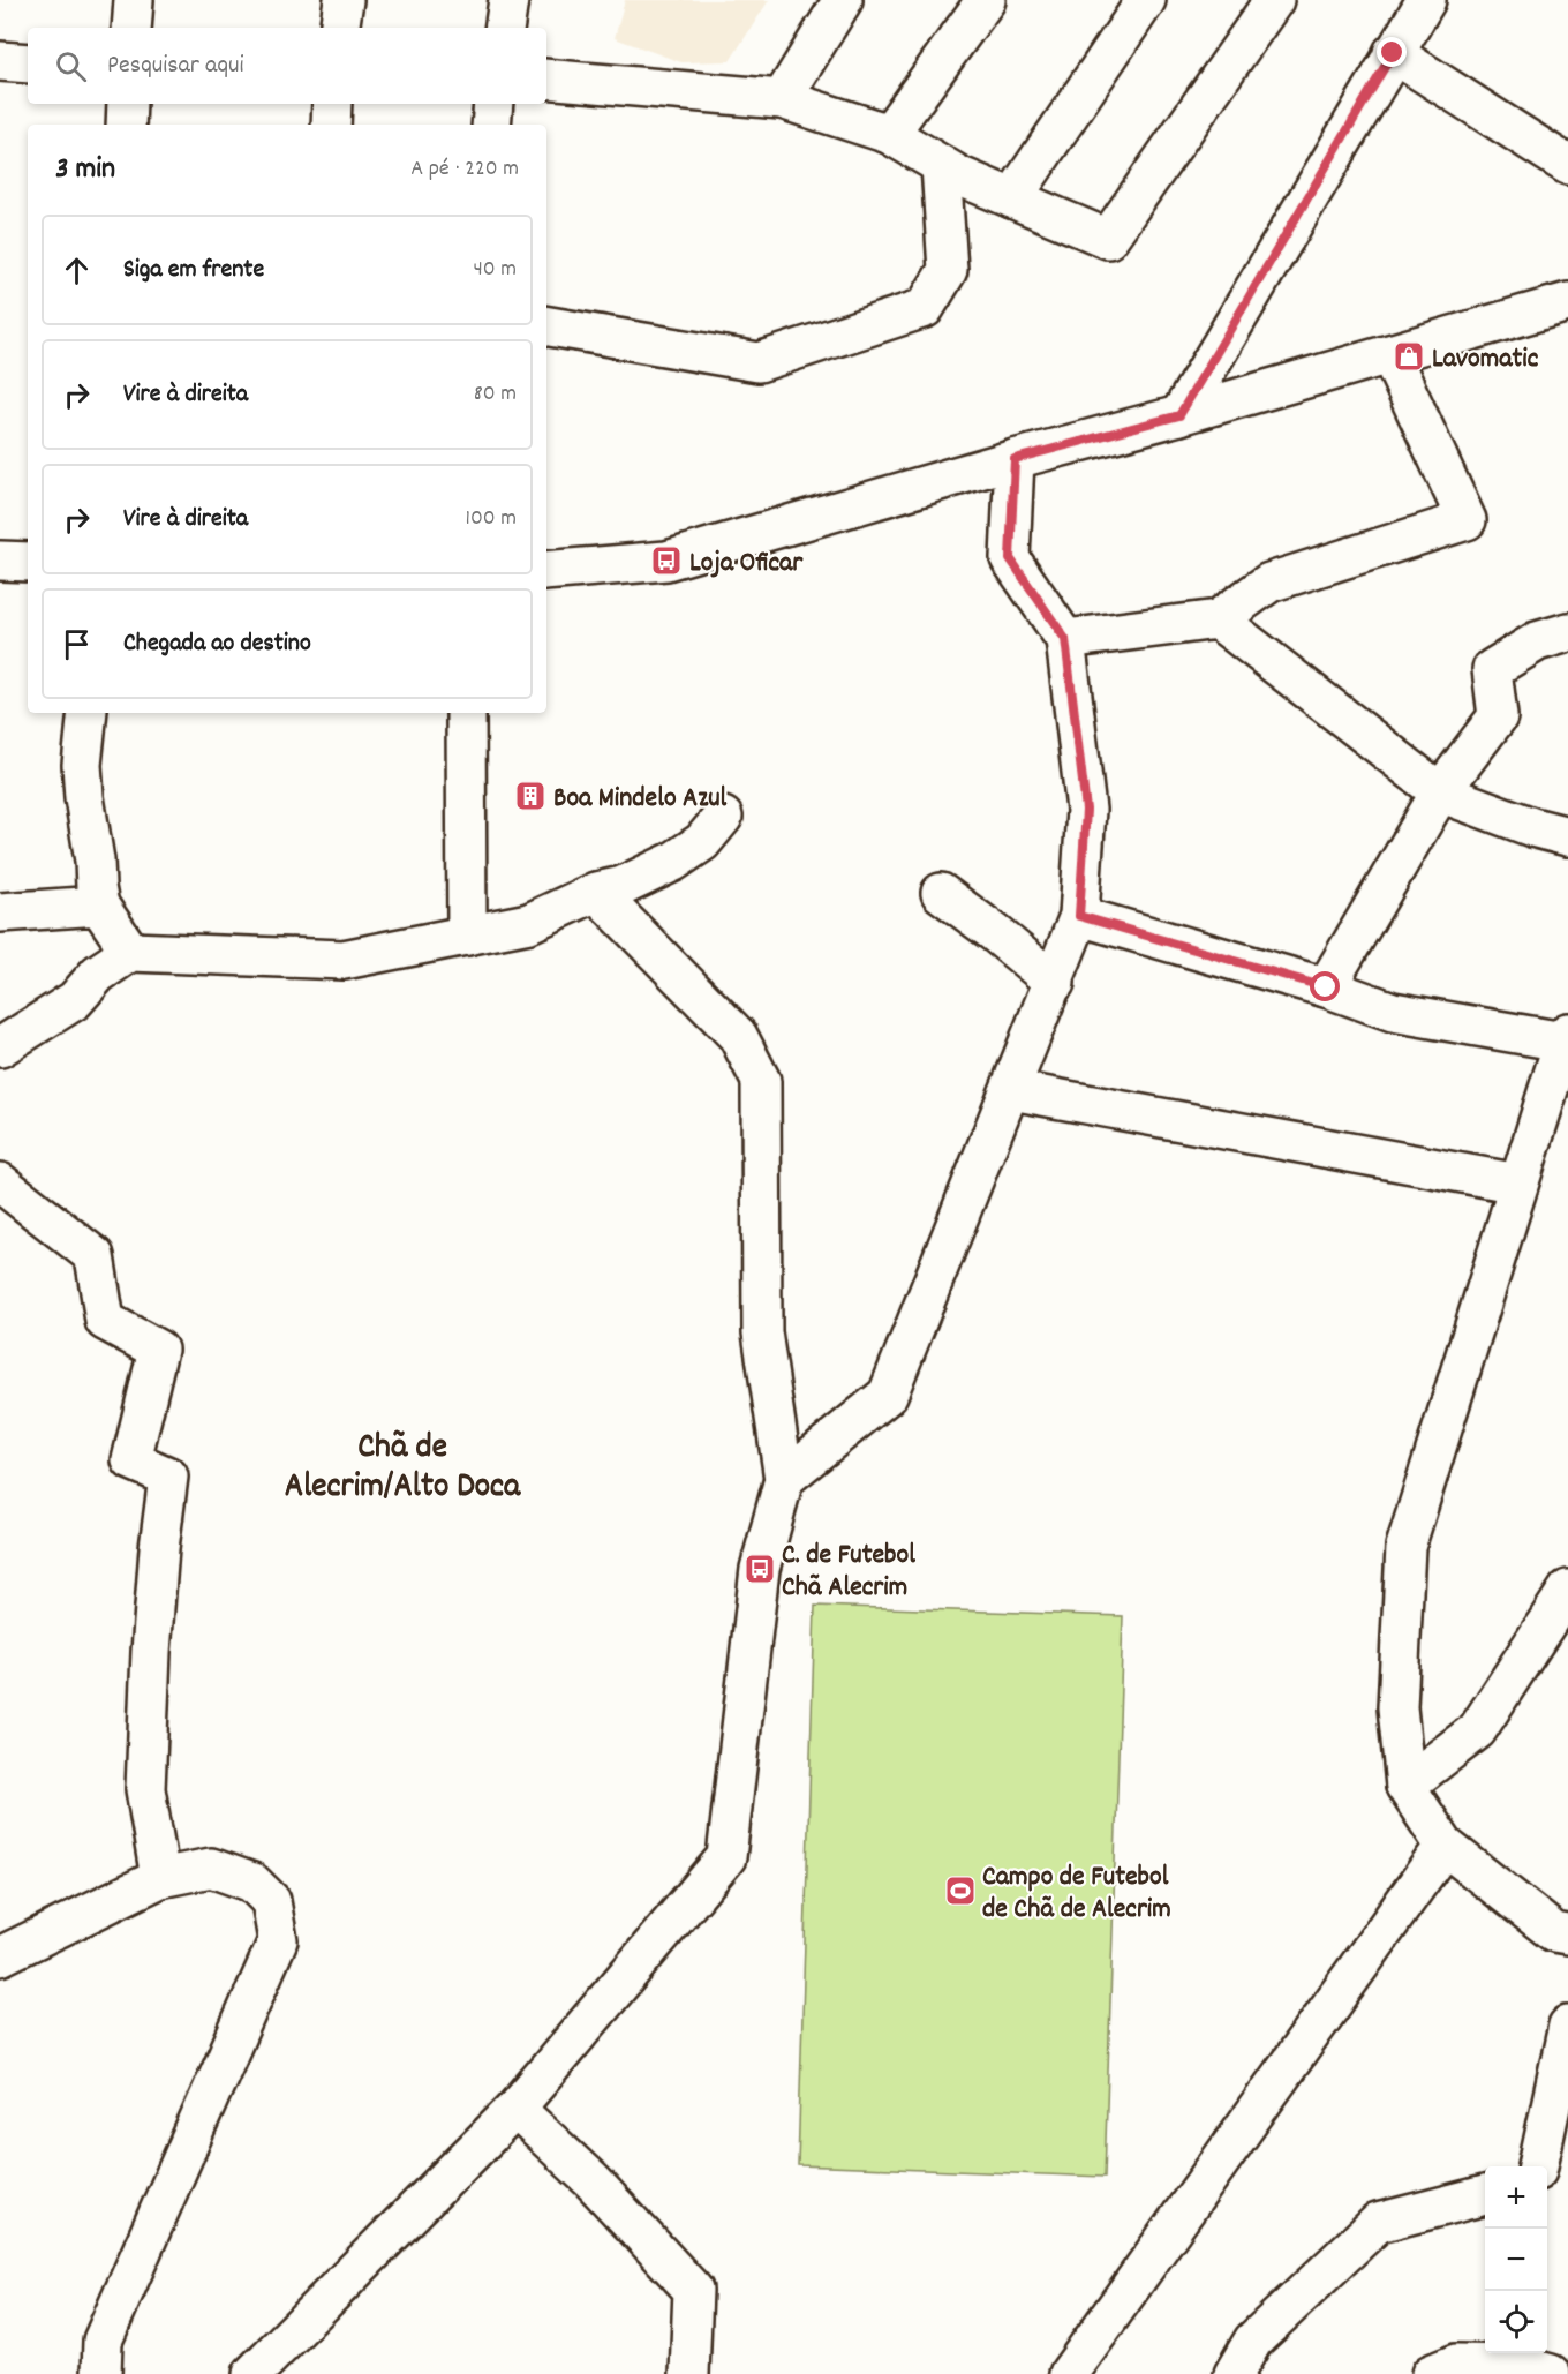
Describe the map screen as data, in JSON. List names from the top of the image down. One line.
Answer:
{"districts":["Chã de Alecrim/Alto Doca"],"places":{"shop":["Lavomatic"],"bus stop":["Loja Oficar","C. de Futebol Chã Alecrim"],"building":["Boa Mindelo Azul"],"sports":["Campo de Futebol de Chã de Alecrim"]},"page":{"search":"Pesquisar aqui","heading":["3 min","A pé · 220 m"],"list":[["Siga em frente","40 m"],["Vire à direita","80 m"],["Vire à direita","100 m"],"Chegada ao destino"],"map_buttons":["+","−"]}}
